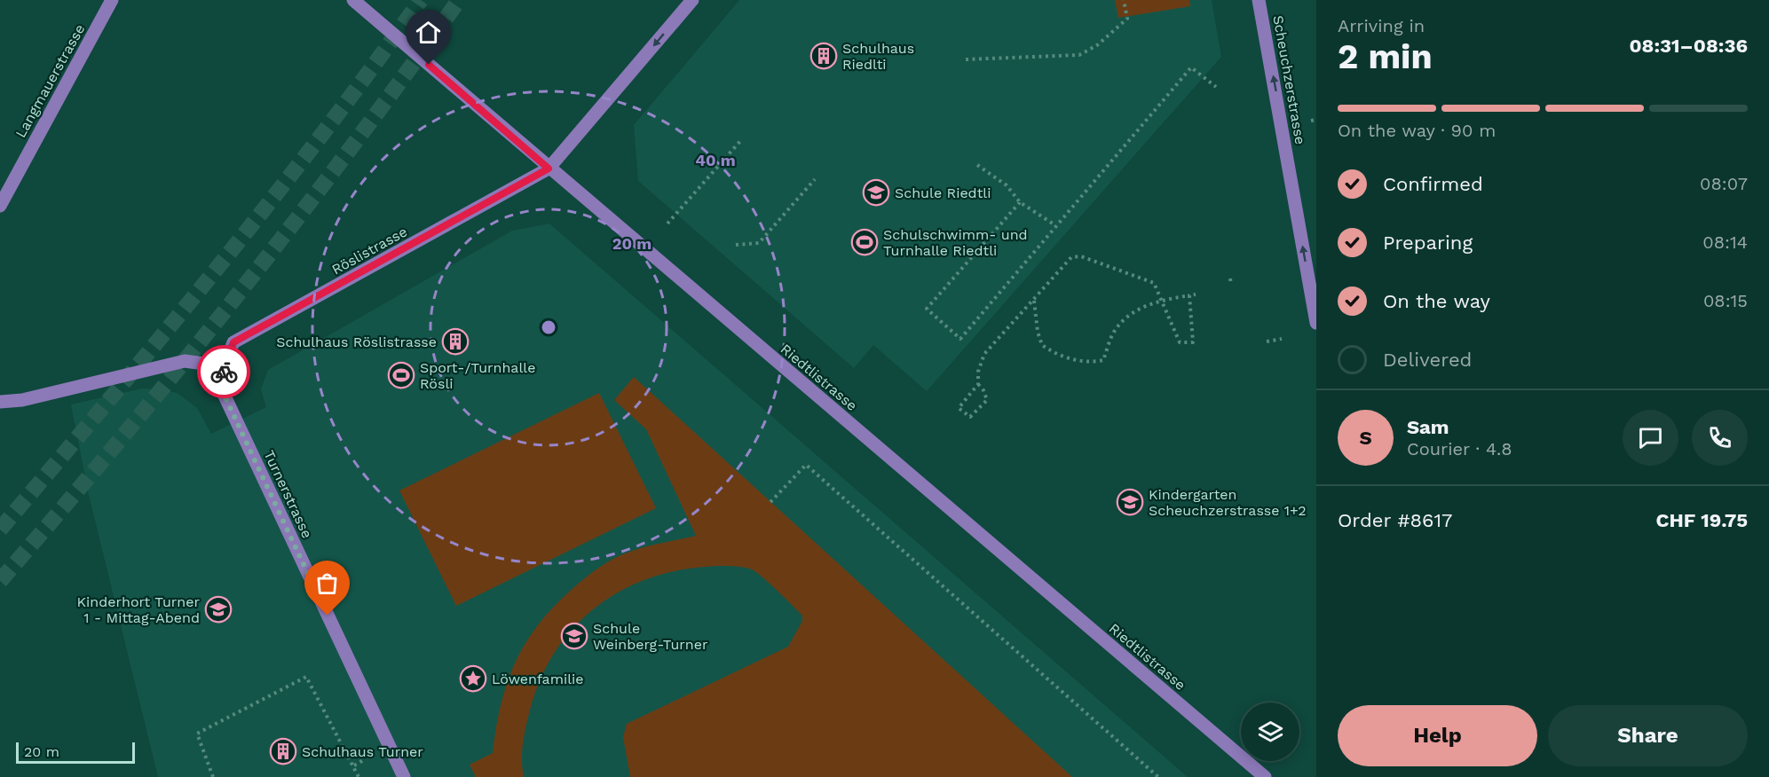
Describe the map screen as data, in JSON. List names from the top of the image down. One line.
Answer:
{"streets":{"street":["Scheuchzerstrasse","Langmauerstrasse","Röslistrasse","Riedtlistrasse","Turnerstrasse"]},"crossings":[["Röslistrasse","Riedtlistrasse"],["Röslistrasse","Turnerstrasse"]],"one_way":["Scheuchzerstrasse","Röslistrasse"],"places":{"building":["Schulhaus Riedlti","Schulhaus Röslistrasse","Schulhaus Turner"],"school or university":["Schule Riedtli","Kindergarten Scheuchzerstrasse 1+2","Kinderhort Turner 1 - Mittag-Abend","Schule Weinberg-Turner"],"sports":["Schulschwimm- und Turnhalle Riedtli","Sport-/Turnhalle Rösli"],"place":["Löwenfamilie"]},"scale_bar":"20 m","page":{"heading":["2 min","Arriving in","08:31–08:36"],"panel":["Sam","Courier · 4.8","Order #8617","CHF 19.75"],"bar":"On the way · 90 m","list":[["Confirmed","08:07"],["Preparing","08:14"],["On the way","08:15"],"Delivered"],"round":"S","buttons":["Help","Share"],"scale":"20 m"},"rings":["40 m","20 m"]}
